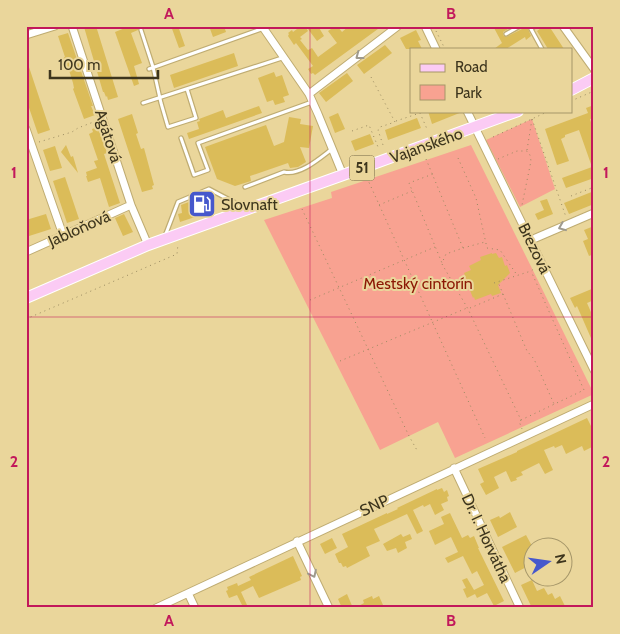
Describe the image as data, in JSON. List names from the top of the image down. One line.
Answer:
{"streets":{"main road":["Vajanského","51"],"street":["Agátová","Jabloňová","Brezová","SNP","Dr. I. Horvátha"]},"crossings":[["Agátová","51"],["Agátová","Jabloňová"],["Vajanského","51"],["Vajanského","Brezová"],["SNP","Dr. I. Horvátha"]],"parks":["Mestský cintorín"],"places":{"fuel station":["Slovnaft"]},"legend":["Road","Park"],"scale_bar":"100 m","north":"right","grid":{"columns":["A","B"],"rows":["1","2"]}}
